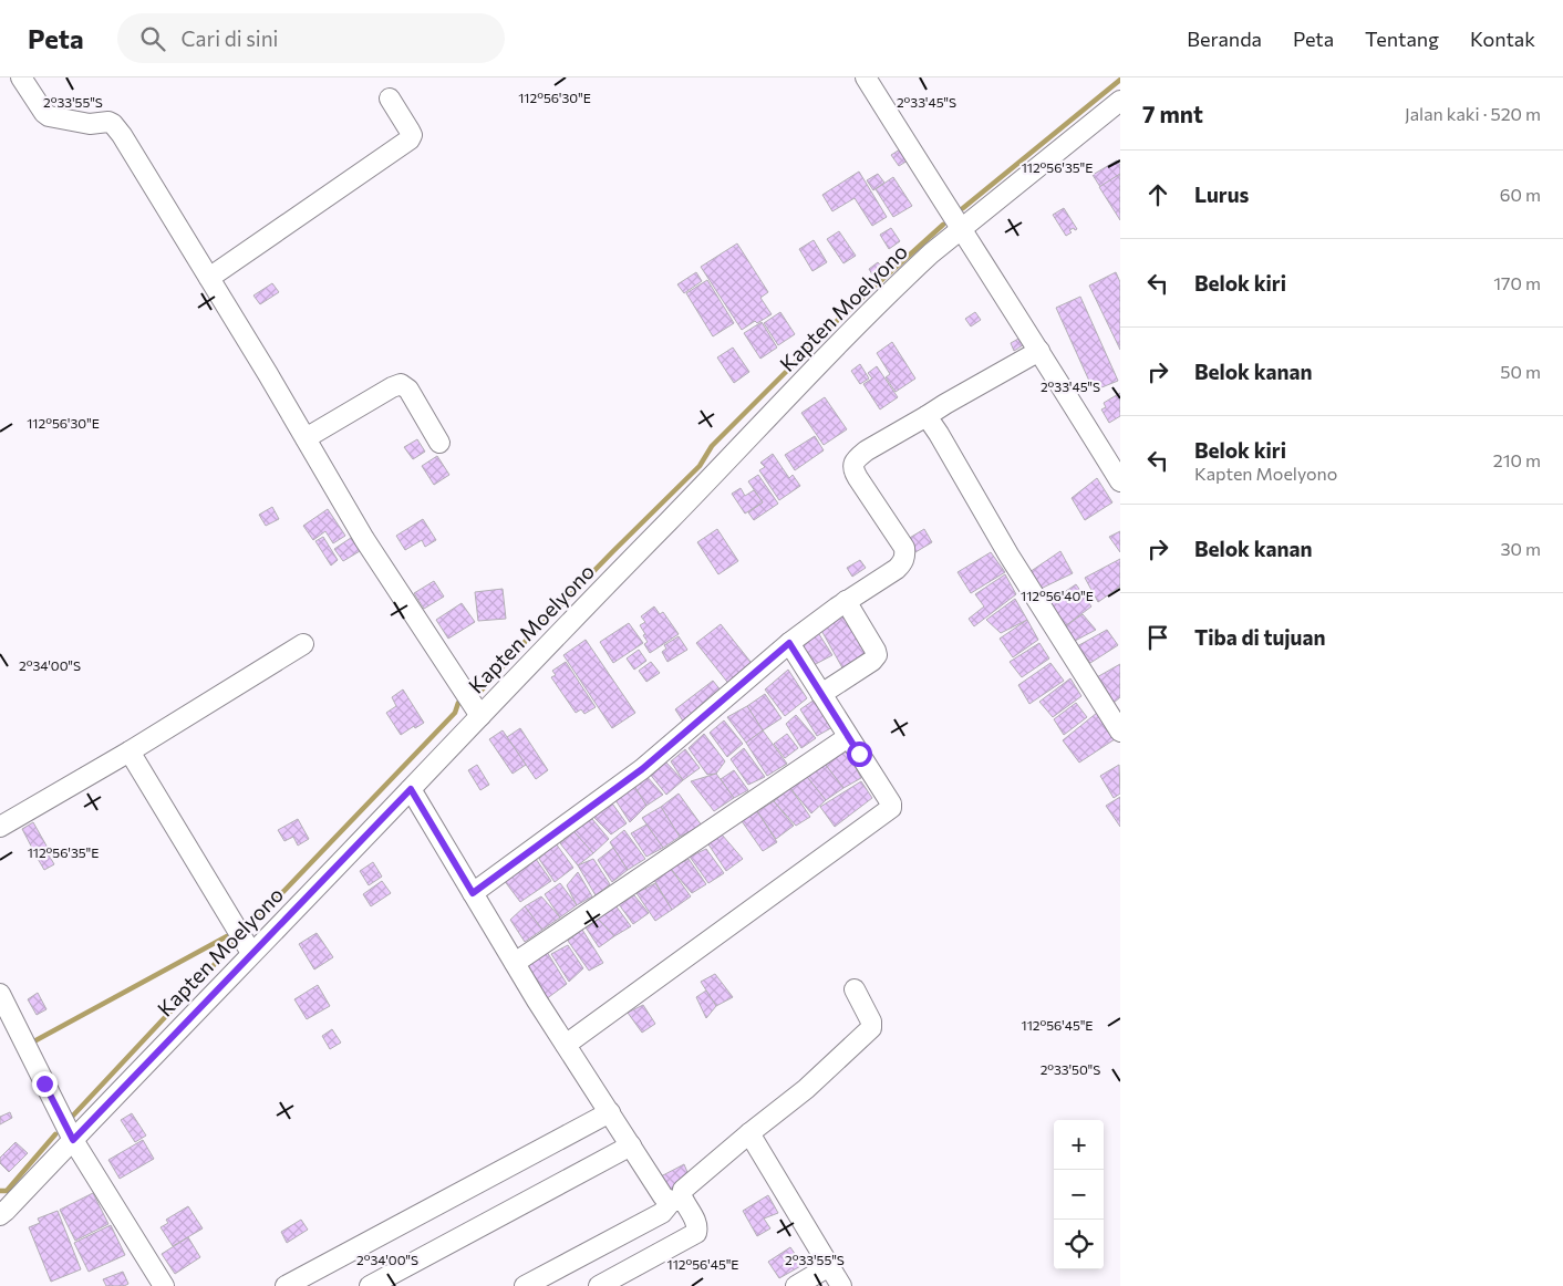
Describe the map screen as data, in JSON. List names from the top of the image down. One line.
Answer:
{"streets":{"street":["Kapten Moelyono"]},"page":{"header":"Peta","search":"Cari di sini","nav":["Beranda","Peta","Tentang","Kontak"],"heading":["7 mnt","Jalan kaki · 520 m"],"list":[["Lurus","60 m"],["Belok kiri","170 m"],["Belok kanan","50 m"],["Belok kiri","Kapten Moelyono","210 m"],["Belok kanan","30 m"],"Tiba di tujuan"],"map_buttons":["+","−"]},"coordinates":["112°56'30\"E","2°33'55\"S","2°33'45\"S","112°56'35\"E","112°56'40\"E","2°34'00\"S","112°56'45\"E","2°33'50\"S"]}
